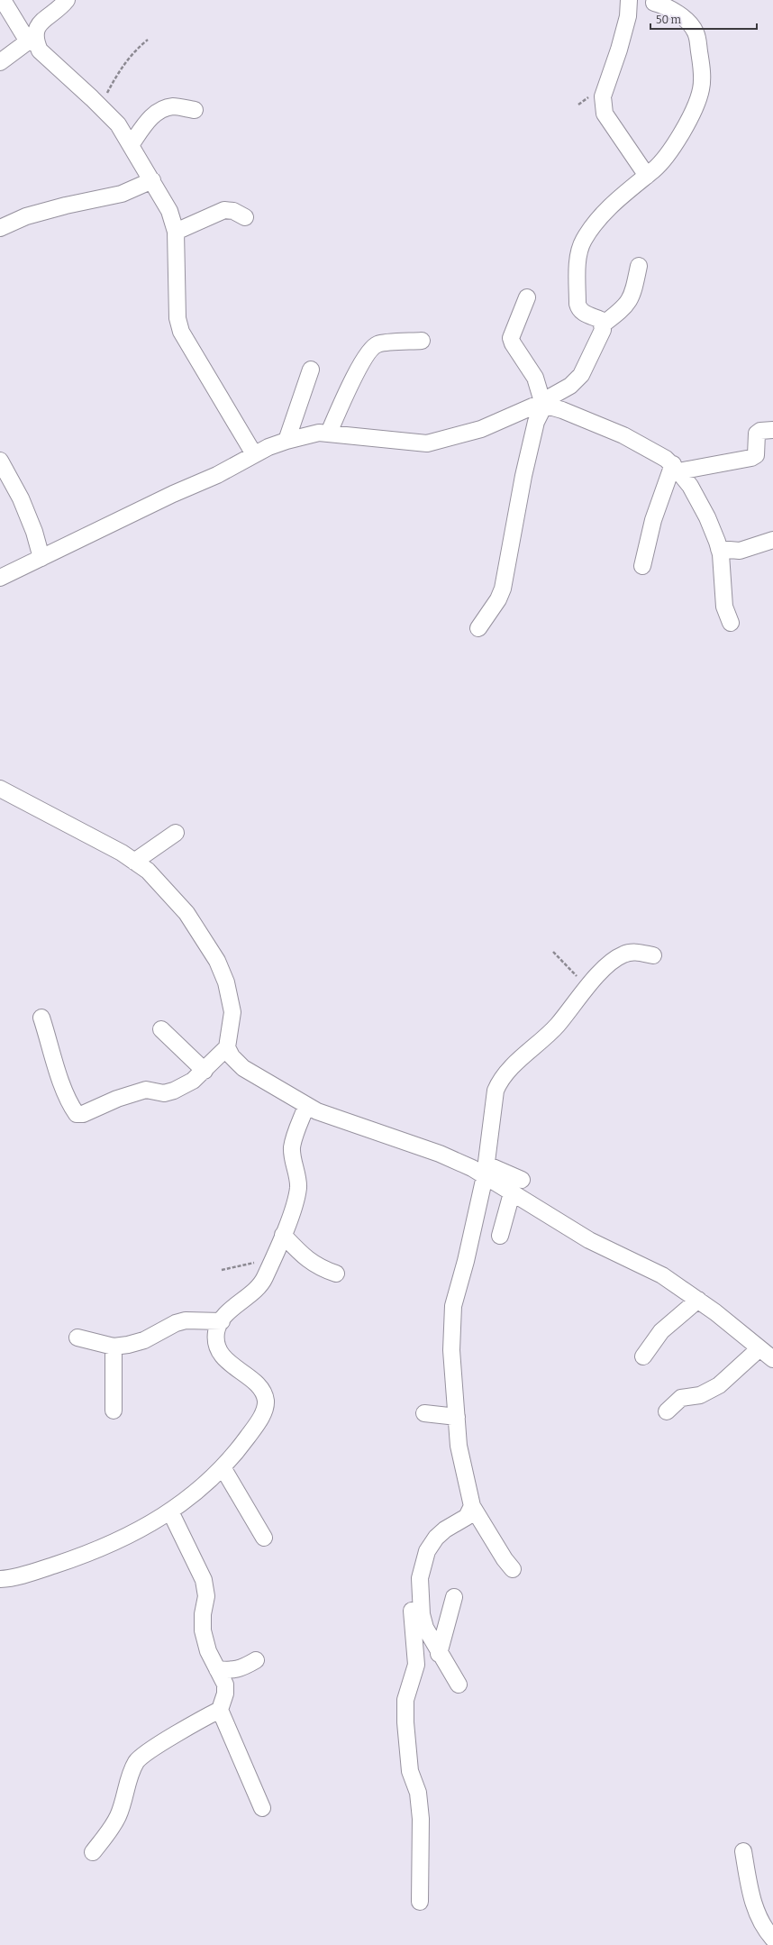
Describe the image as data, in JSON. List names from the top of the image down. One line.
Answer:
{"scale_bar":"50 m"}
